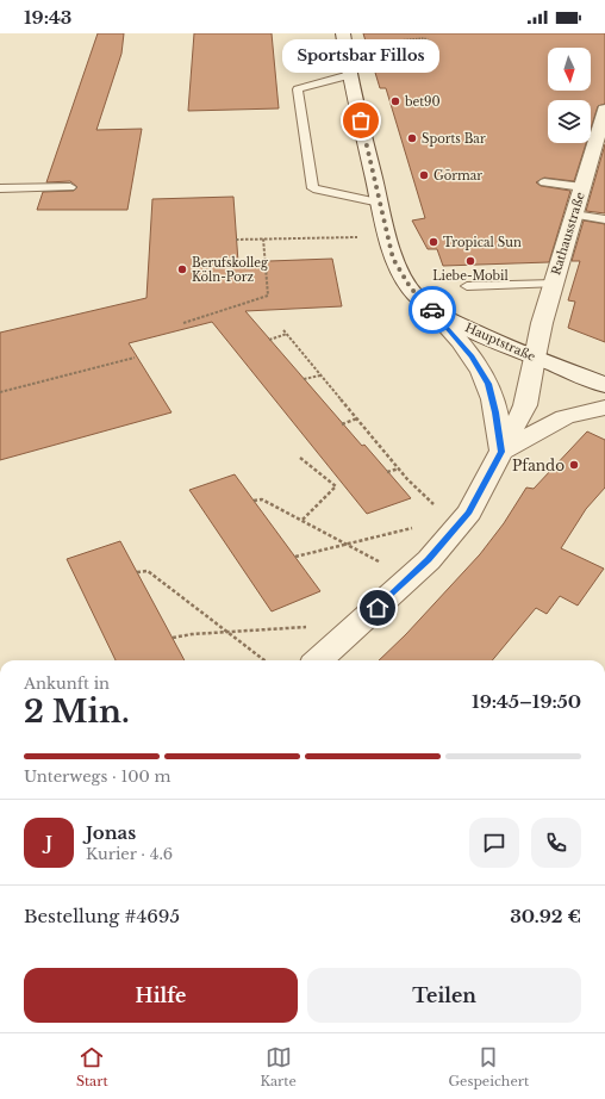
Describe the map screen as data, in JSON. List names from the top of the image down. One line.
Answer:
{"streets":{"street":["Rathausstraße","Hauptstraße"]},"crossings":[["Rathausstraße","Hauptstraße"]],"places":["bet90","Sportsbar Fillos","Sports Bar","Görmar","Tropical Sun","Liebe-Mobil","Berufskolleg Köln-Porz","Pfando"],"north":"bottom","page":{"status":"19:43","bubble":"Sportsbar Fillos","heading":["2 Min.","Ankunft in","19:45–19:50"],"panel":["Jonas","Kurier · 4.6","Bestellung #4695","30.92 €"],"bar":"Unterwegs · 100 m","round":"J","buttons":["Hilfe","Teilen"],"tabs":["Start","Karte","Gespeichert"]}}
